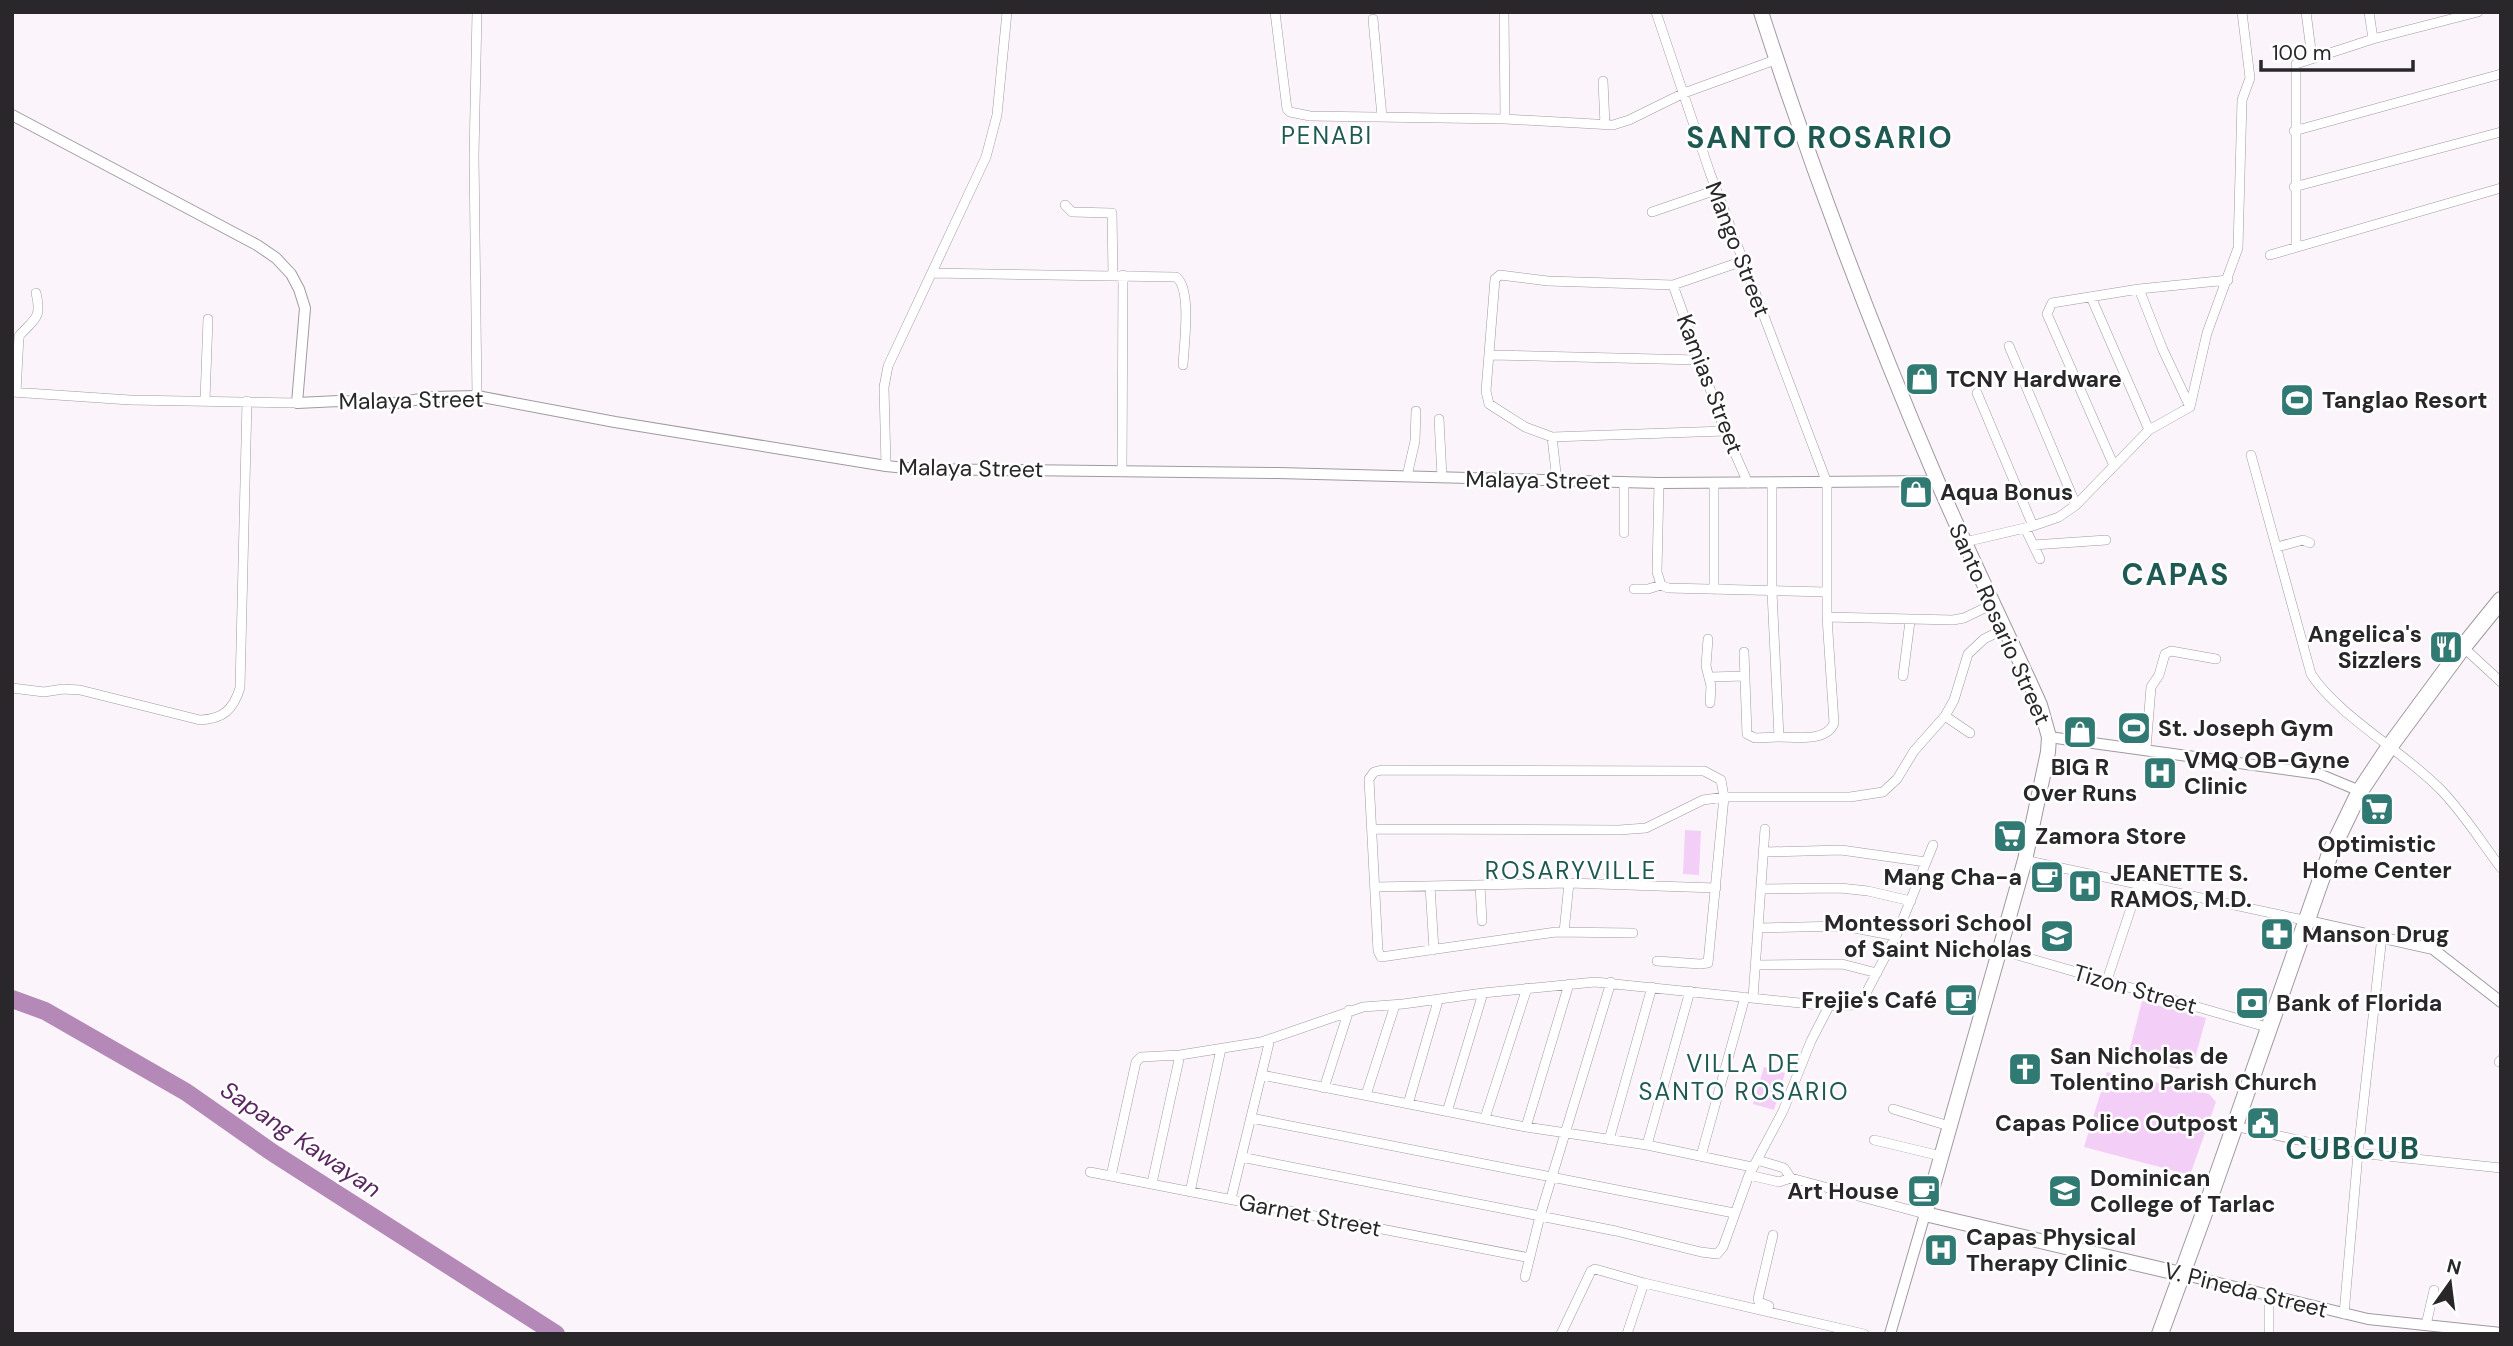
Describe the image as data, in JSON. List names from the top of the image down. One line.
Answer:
{"streets":{"main road":["Santo Rosario Street","V. Pineda Street"],"street":["Mango Street","Kamias Street","Malaya Street","Tizon Street","Garnet Street"]},"crossings":[["Mango Street","Malaya Street"],["Kamias Street","Malaya Street"],["Malaya Street","Santo Rosario Street"],["Santo Rosario Street","Tizon Street"],["Santo Rosario Street","V. Pineda Street"]],"districts":["PENABI","SANTO ROSARIO","CAPAS","ROSARYVILLE","VILLA DE SANTO ROSARIO","CUBCUB"],"water":["Sapang Kawayan"],"places":{"shop":["TCNY Hardware","Aqua Bonus","BIG R Over Runs"],"sports":["Tanglao Resort","St. Joseph Gym"],"restaurant":["Angelica's Sizzlers"],"hospital":["VMQ OB-Gyne Clinic","JEANETTE S. RAMOS, M.D.","Capas Physical Therapy Clinic"],"supermarket":["Optimistic Home Center","Zamora Store"],"cafe":["Mang Cha-a","Frejie's Café","Art House"],"pharmacy":["Manson Drug"],"school or university":["Montessori School of Saint Nicholas","Dominican College of Tarlac"],"bank":["Bank of Florida"],"church":["San Nicholas de Tolentino Parish Church"],"public building":["Capas Police Outpost"]},"scale_bar":"100 m","north":"top"}
